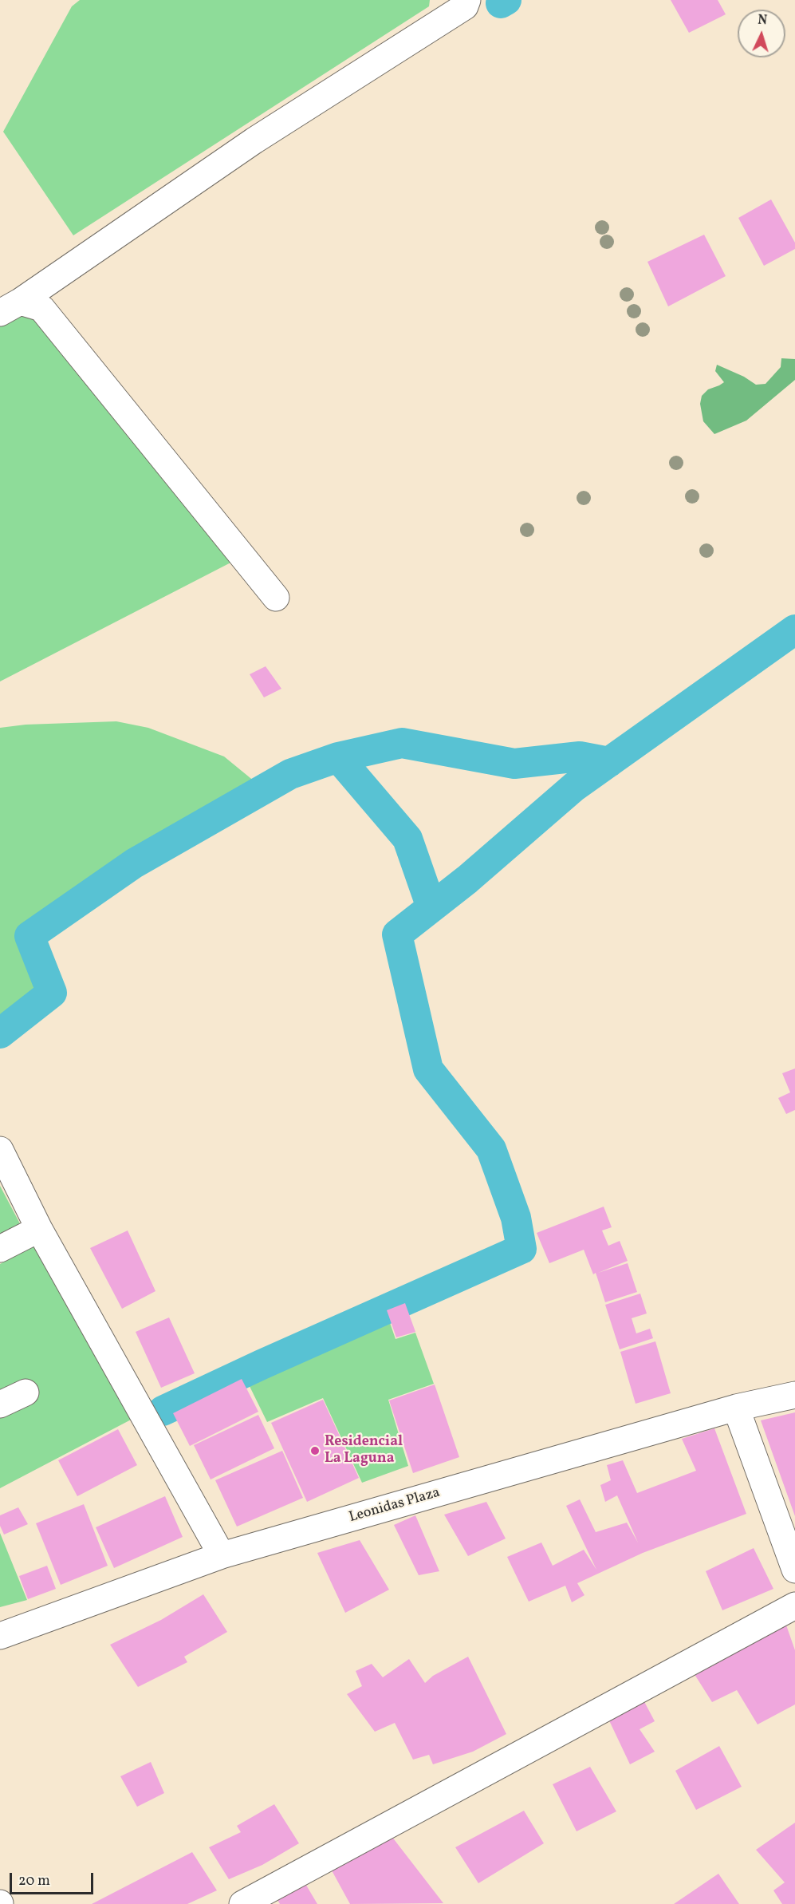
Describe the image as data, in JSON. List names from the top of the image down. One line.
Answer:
{"streets":{"street":["Leonidas Plaza"]},"places":["Residencial La Laguna"],"scale_bar":"20 m","north":"top"}
